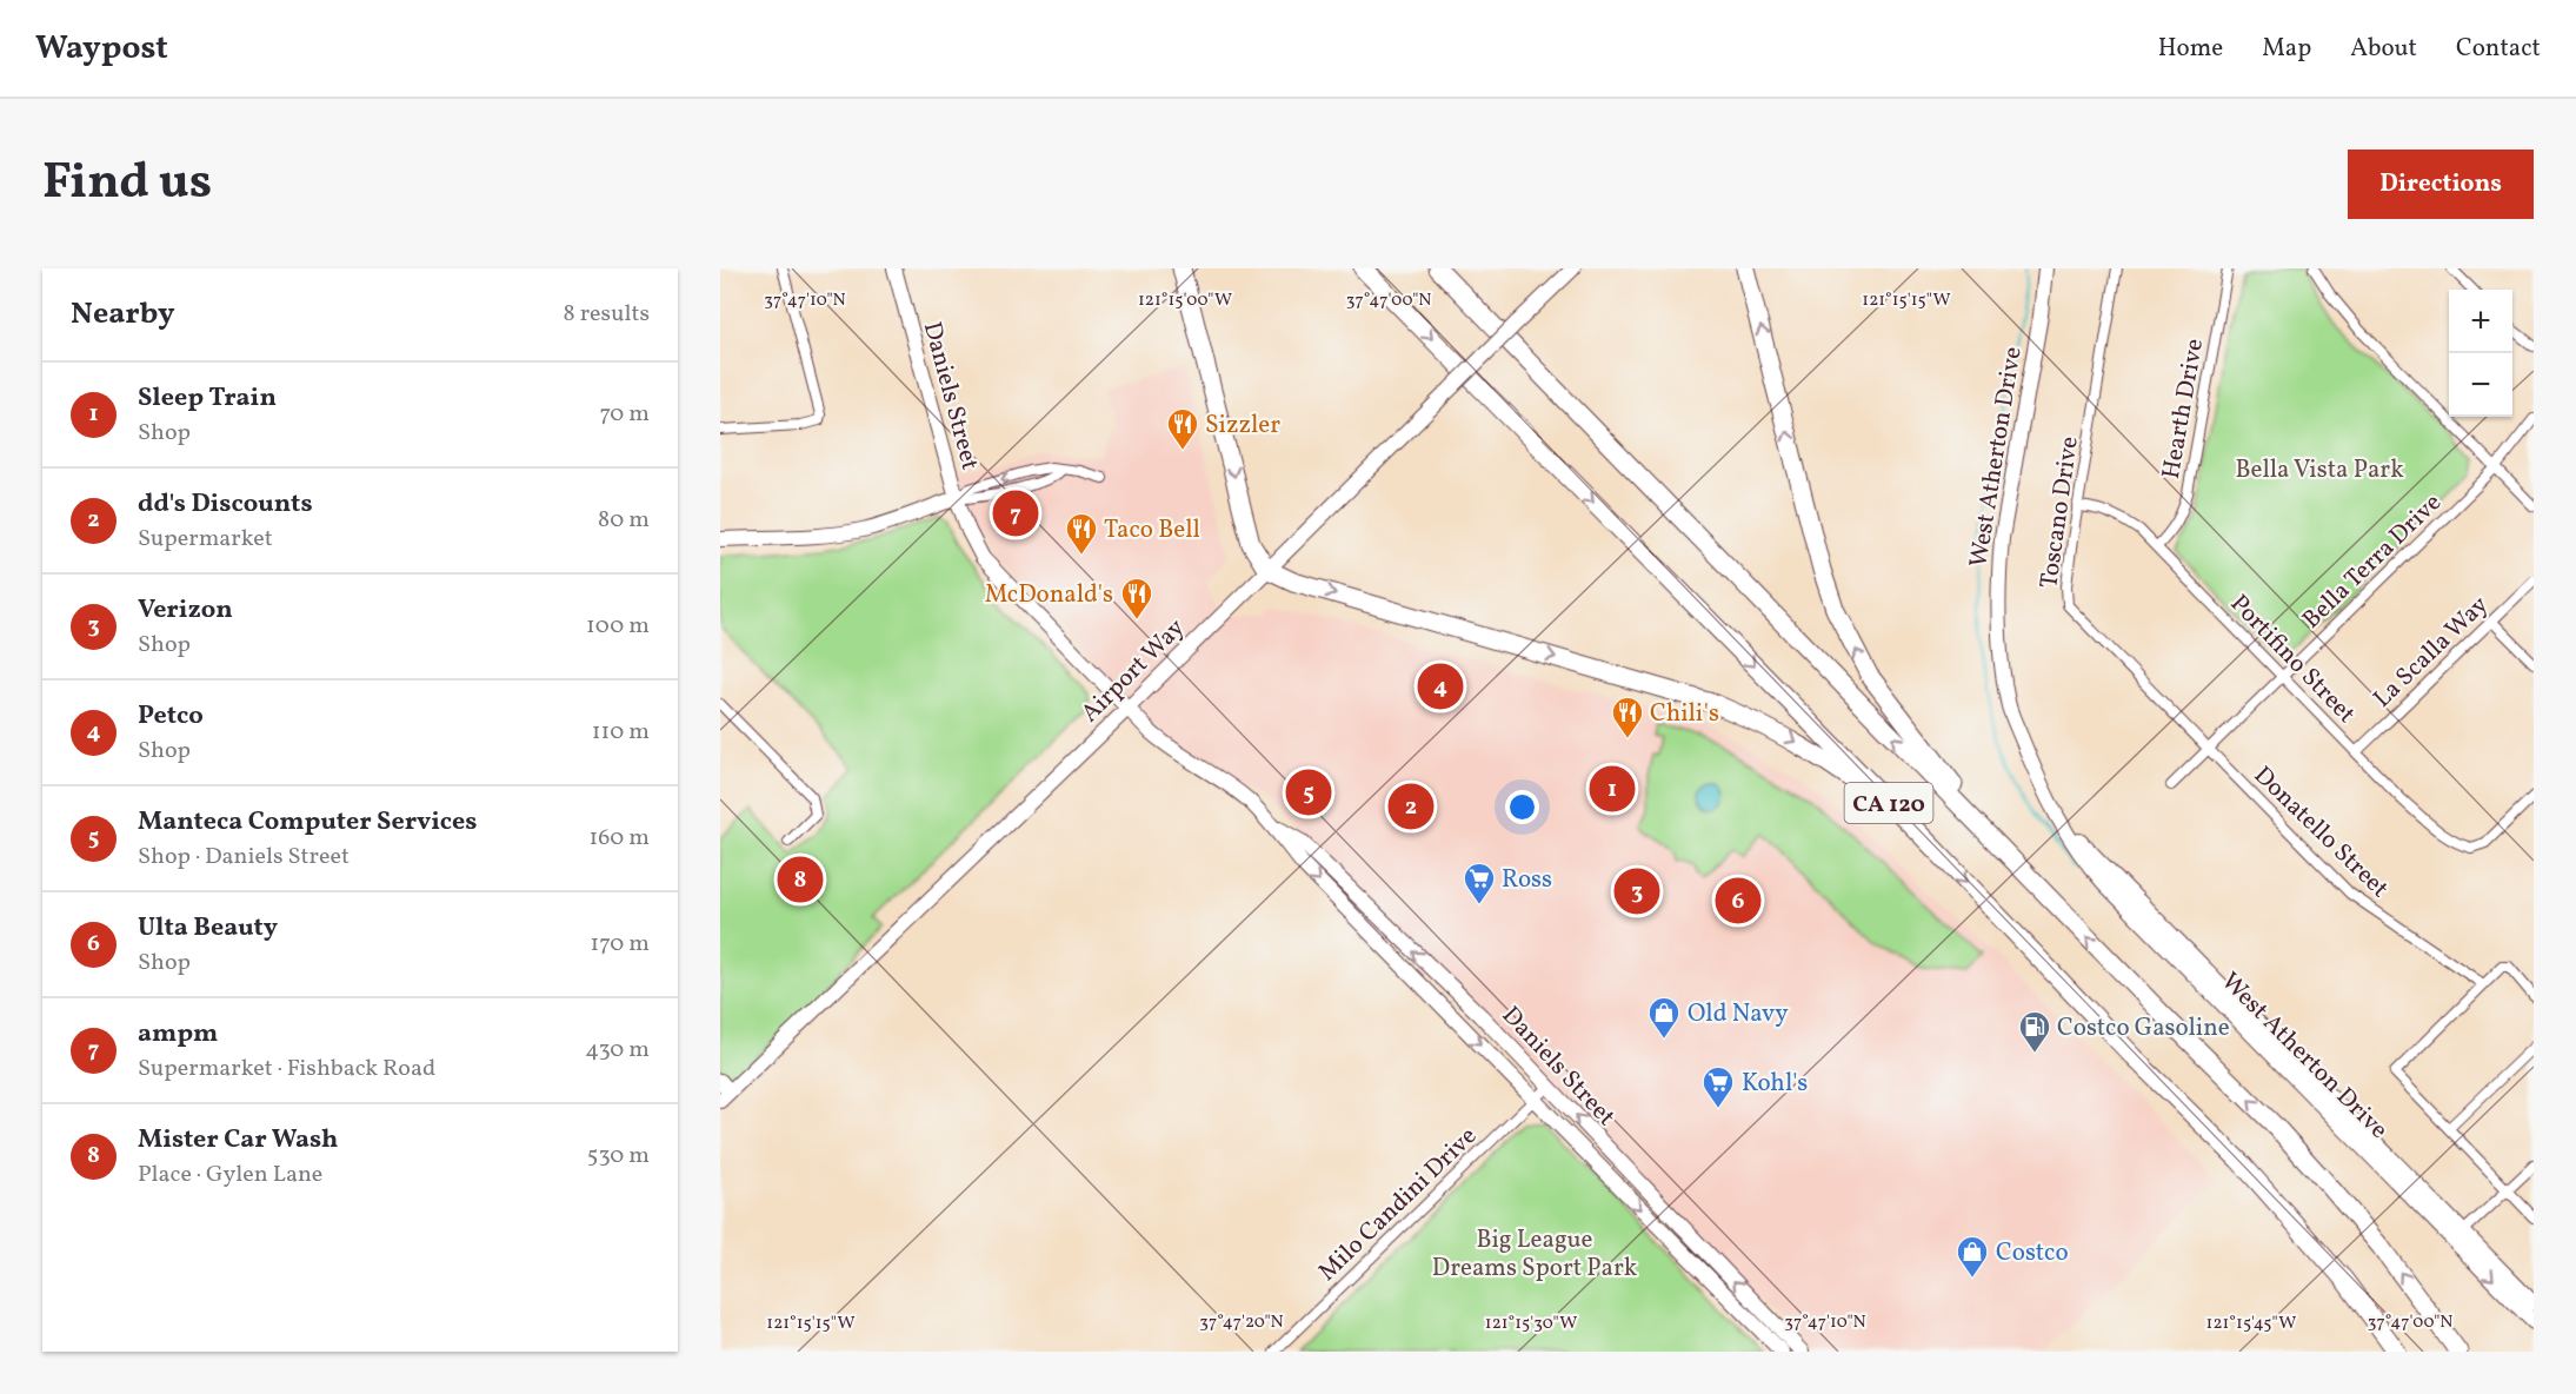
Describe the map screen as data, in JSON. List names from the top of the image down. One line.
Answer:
{"streets":{"highway":["CA 120"],"main road":["Daniels Street","West Atherton Drive","Airport Way"],"street":["Hearth Drive","Toscano Drive","Bella Terra Drive","La Scalla Way","Portifino Street","Donatello Street","Milo Candini Drive"]},"crossings":[["Daniels Street","Airport Way"],["Daniels Street","Milo Candini Drive"],["Hearth Drive","Portifino Street"],["Toscano Drive","Bella Terra Drive"],["Toscano Drive","Portifino Street"],["Toscano Drive","Donatello Street"],["Bella Terra Drive","Portifino Street"],["Bella Terra Drive","Donatello Street"],["La Scalla Way","Portifino Street"]],"parks":["Bella Vista Park","Big League Dreams Sport Park"],"places":{"restaurant":["Sizzler","Taco Bell","McDonald's","Chili's"],"supermarket":["Ross","Kohl's"],"shop":["Old Navy","Costco"],"fuel station":["Costco Gasoline"]},"page":{"header":"Waypost","nav":["Home","Map","About","Contact"],"title":"Find us","buttons":"Directions","heading":["Nearby","8 results"],"map_buttons":["+","−"],"list":[{"mark":"1","name":"Sleep Train","note":"Shop","value":"70 m"},{"mark":"2","name":"dd's Discounts","note":"Supermarket","value":"80 m"},{"mark":"3","name":"Verizon","note":"Shop","value":"100 m"},{"mark":"4","name":"Petco","note":"Shop","value":"110 m"},{"mark":"5","name":"Manteca Computer Services","note":"Shop · Daniels Street","value":"160 m"},{"mark":"6","name":"Ulta Beauty","note":"Shop","value":"170 m"},{"mark":"7","name":"ampm","note":"Supermarket · Fishback Road","value":"430 m"},{"mark":"8","name":"Mister Car Wash","note":"Place · Gylen Lane","value":"530 m"}],"pins":["7","4","1","5","2","8","3","6"]},"coordinates":["121°15'00\"W","121°15'15\"W","37°47'10\"N","37°47'00\"N","37°47'20\"N","121°15'30\"W","121°15'45\"W"]}
